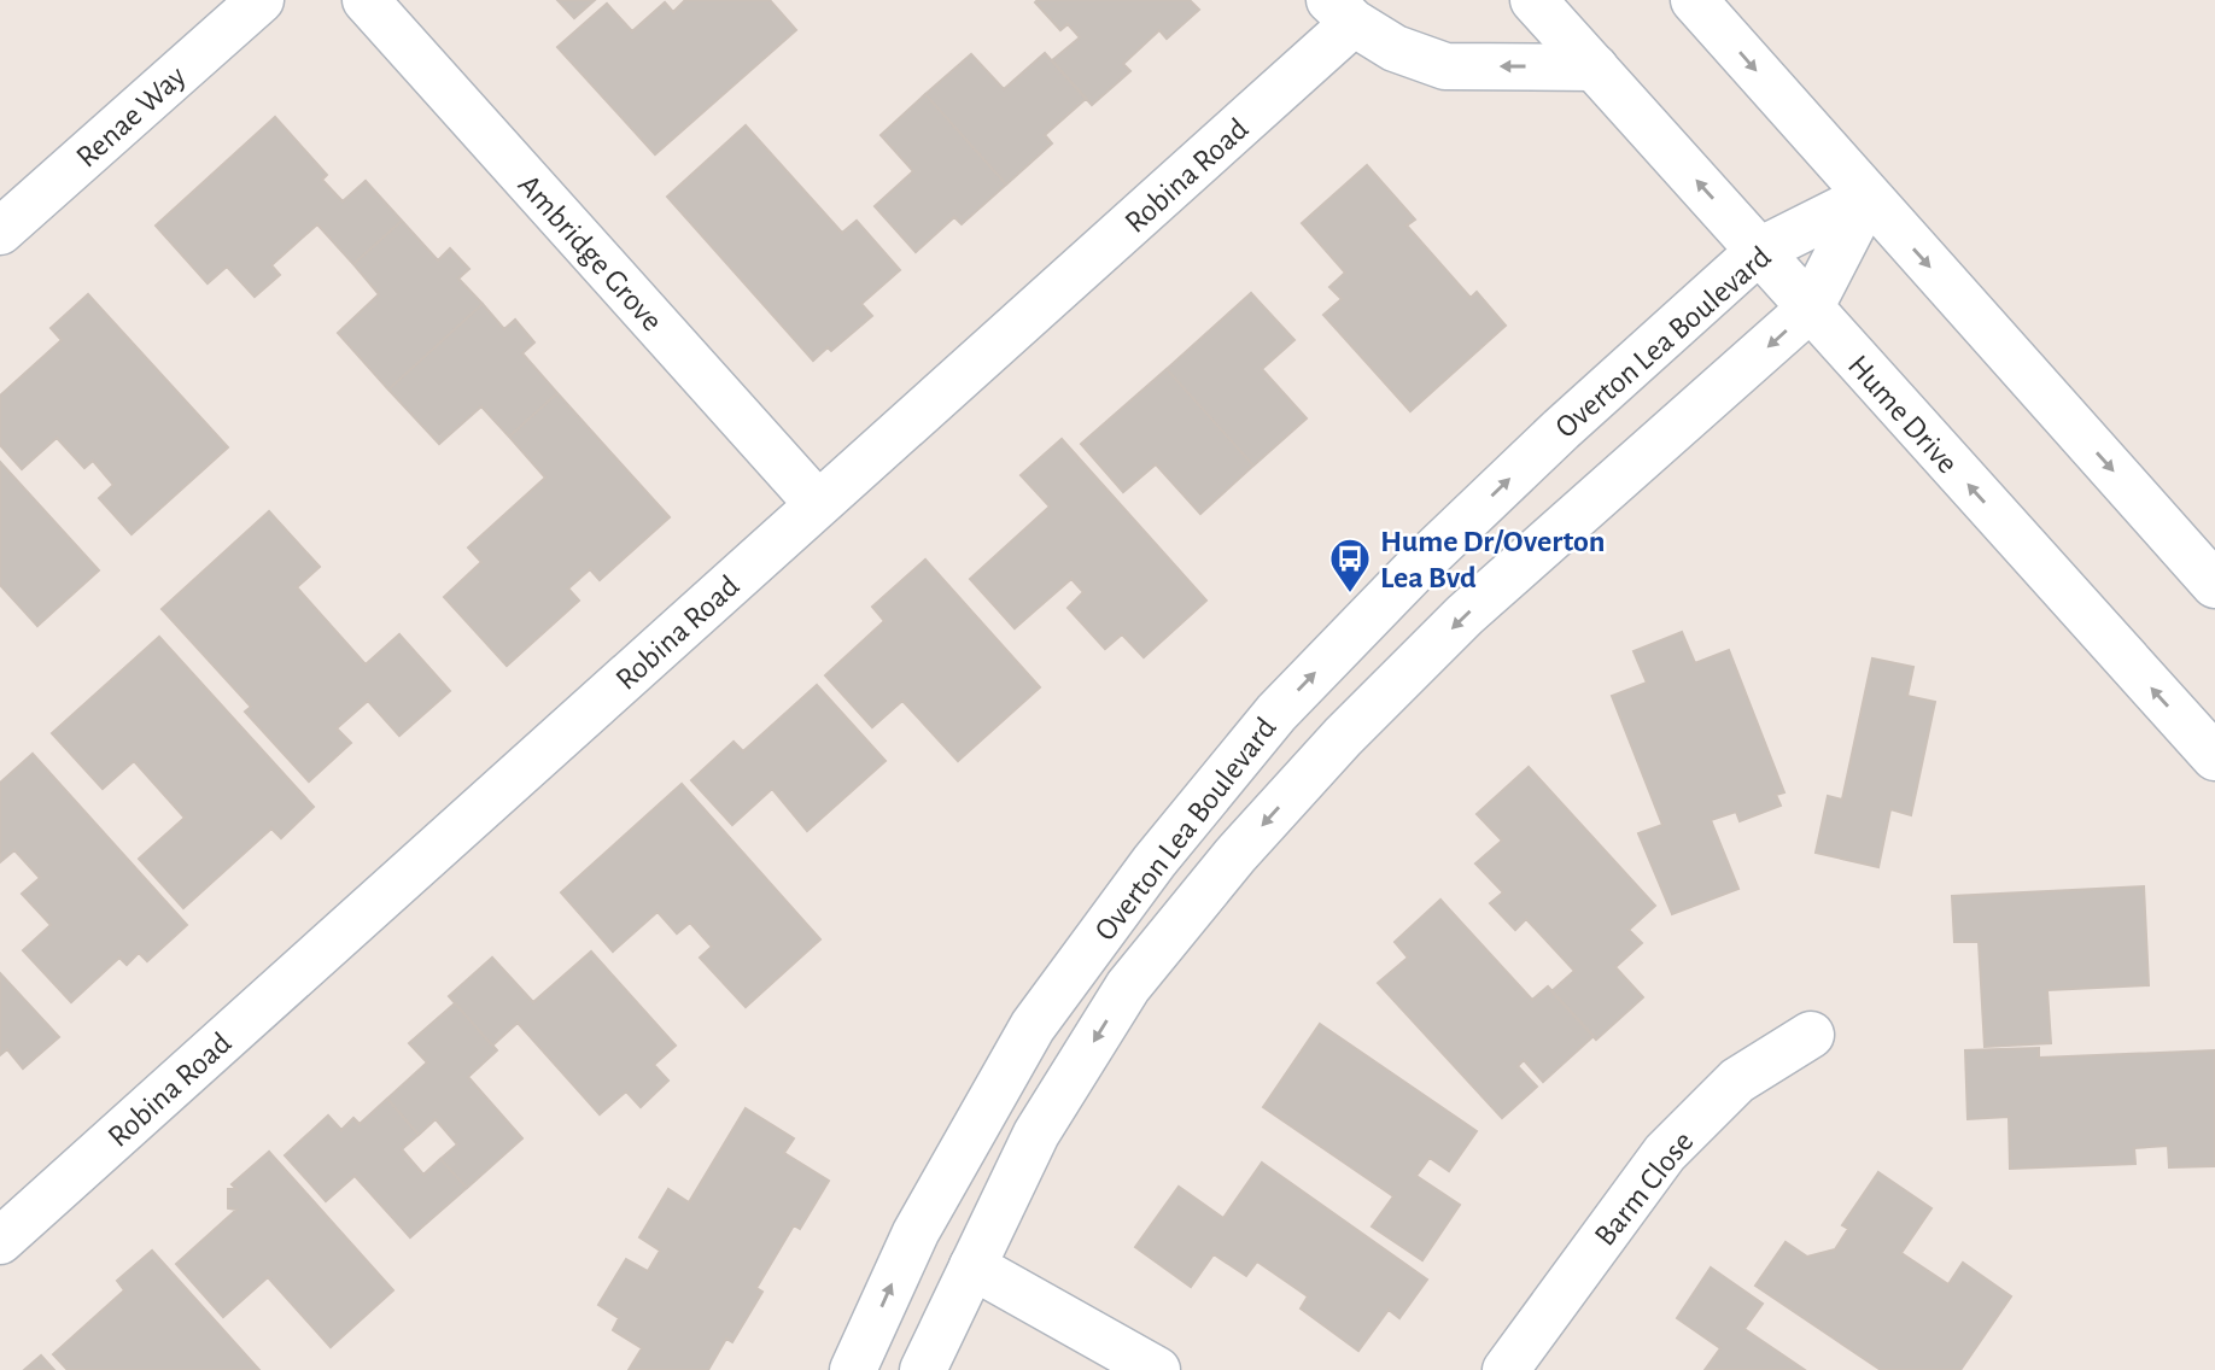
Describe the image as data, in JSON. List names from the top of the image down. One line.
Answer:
{"streets":{"street":["Renae Way","Robina Road","Ambridge Grove","Overton Lea Boulevard","Hume Drive","Barm Close"]},"crossings":[["Robina Road","Ambridge Grove"],["Overton Lea Boulevard","Hume Drive"]],"places":{"bus stop":["Hume Dr/Overton Lea Bvd"]}}
